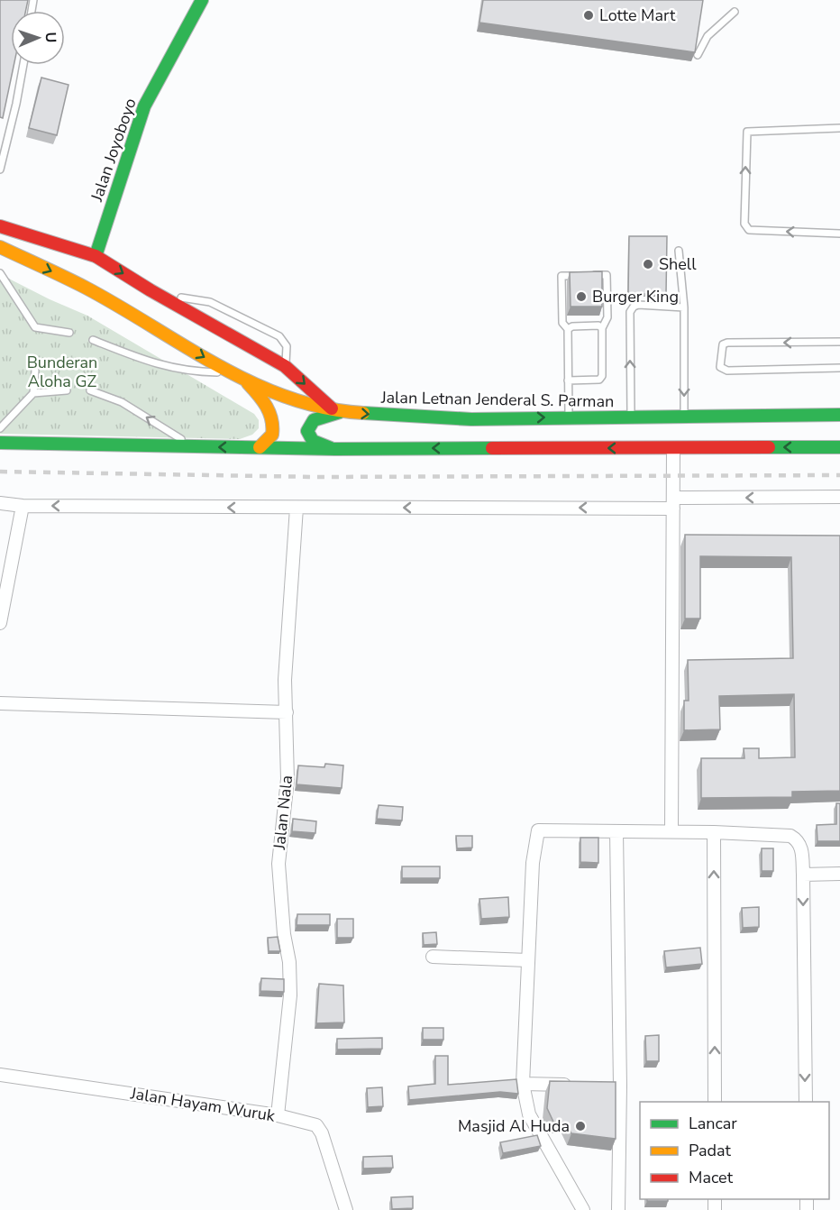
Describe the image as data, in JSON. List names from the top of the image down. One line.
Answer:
{"streets":{"main road":["Jalan Joyoboyo","Jalan Letnan Jenderal S. Parman"],"street":["Jalan Nala","Jalan Hayam Wuruk"]},"crossings":[["Jalan Nala","Jalan Hayam Wuruk"]],"parks":["Bunderan Aloha GZ"],"places":["Lotte Mart","Shell","Burger King","Masjid Al Huda"],"legend":["Lancar","Padat","Macet"],"north":"right"}
